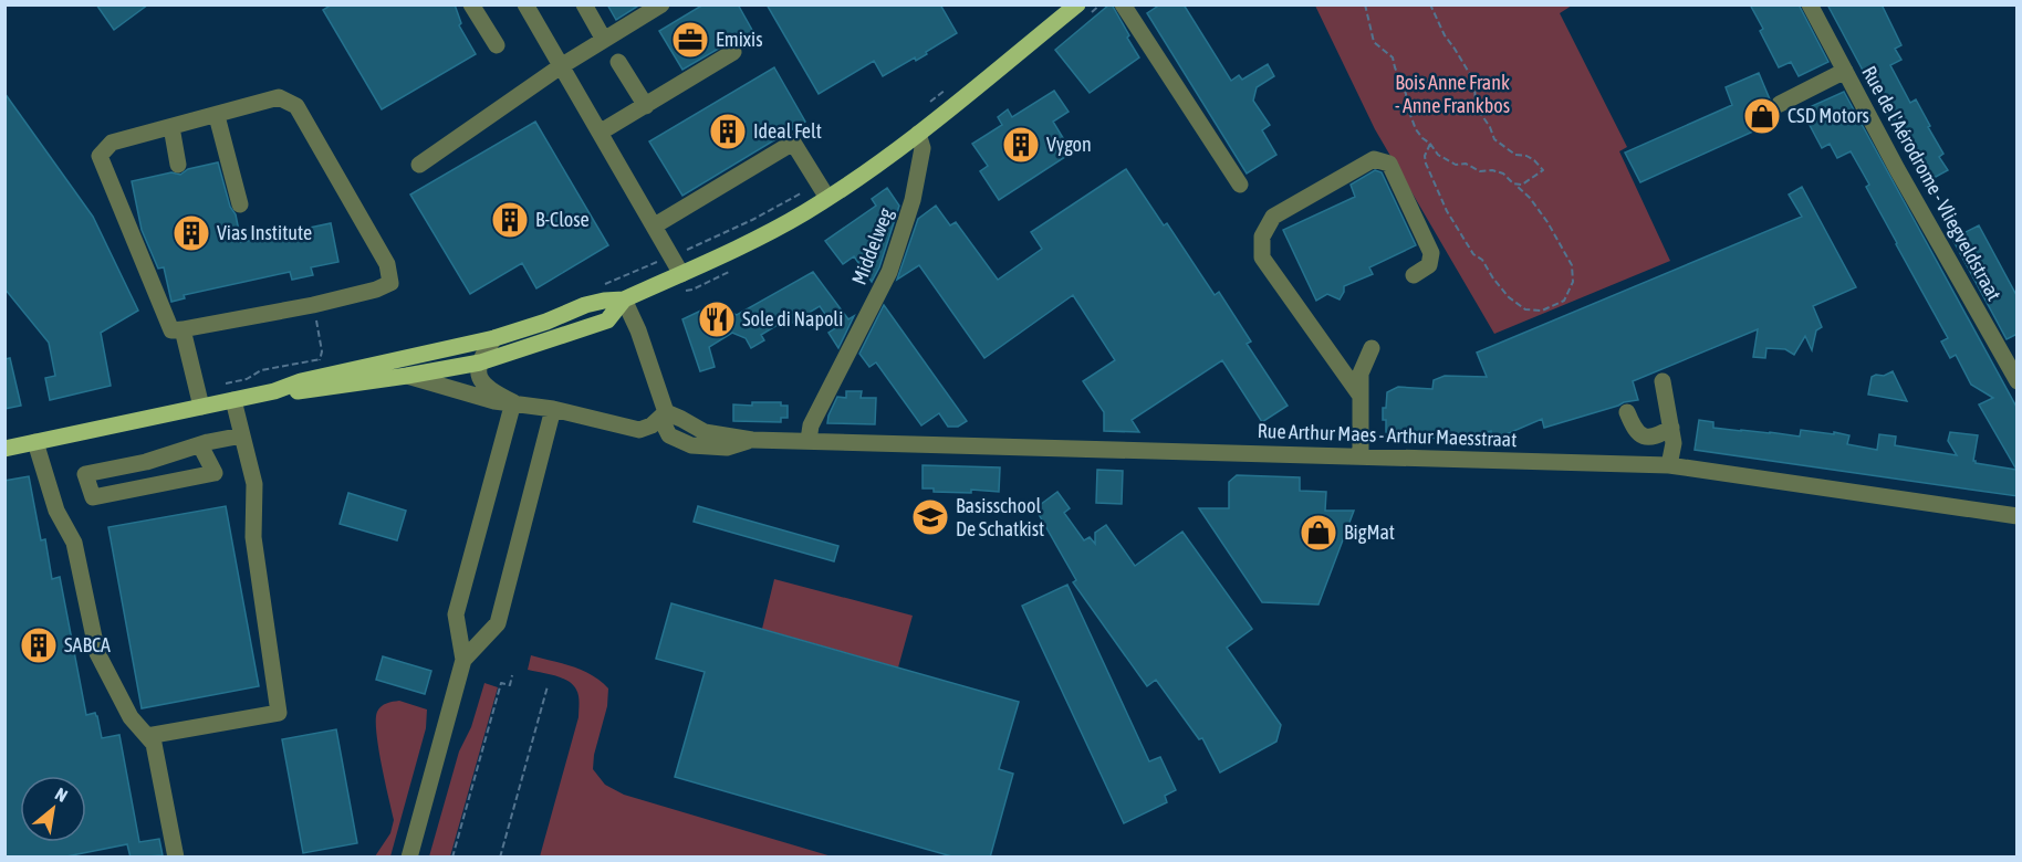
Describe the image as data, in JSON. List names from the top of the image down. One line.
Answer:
{"streets":{"street":["Rue de l'Aérodrome - Vliegveldstraat","Middelweg","Rue Arthur Maes - Arthur Maesstraat"]},"crossings":[["Middelweg","Rue Arthur Maes - Arthur Maesstraat"]],"parks":["Bois Anne Frank - Anne Frankbos"],"places":{"office":["Emixis"],"shop":["CSD Motors","BigMat"],"building":["Ideal Felt","Vygon","B-Close","Vias Institute","SABCA"],"restaurant":["Sole di Napoli"],"school or university":["Basisschool De Schatkist"]},"north":"top right"}
